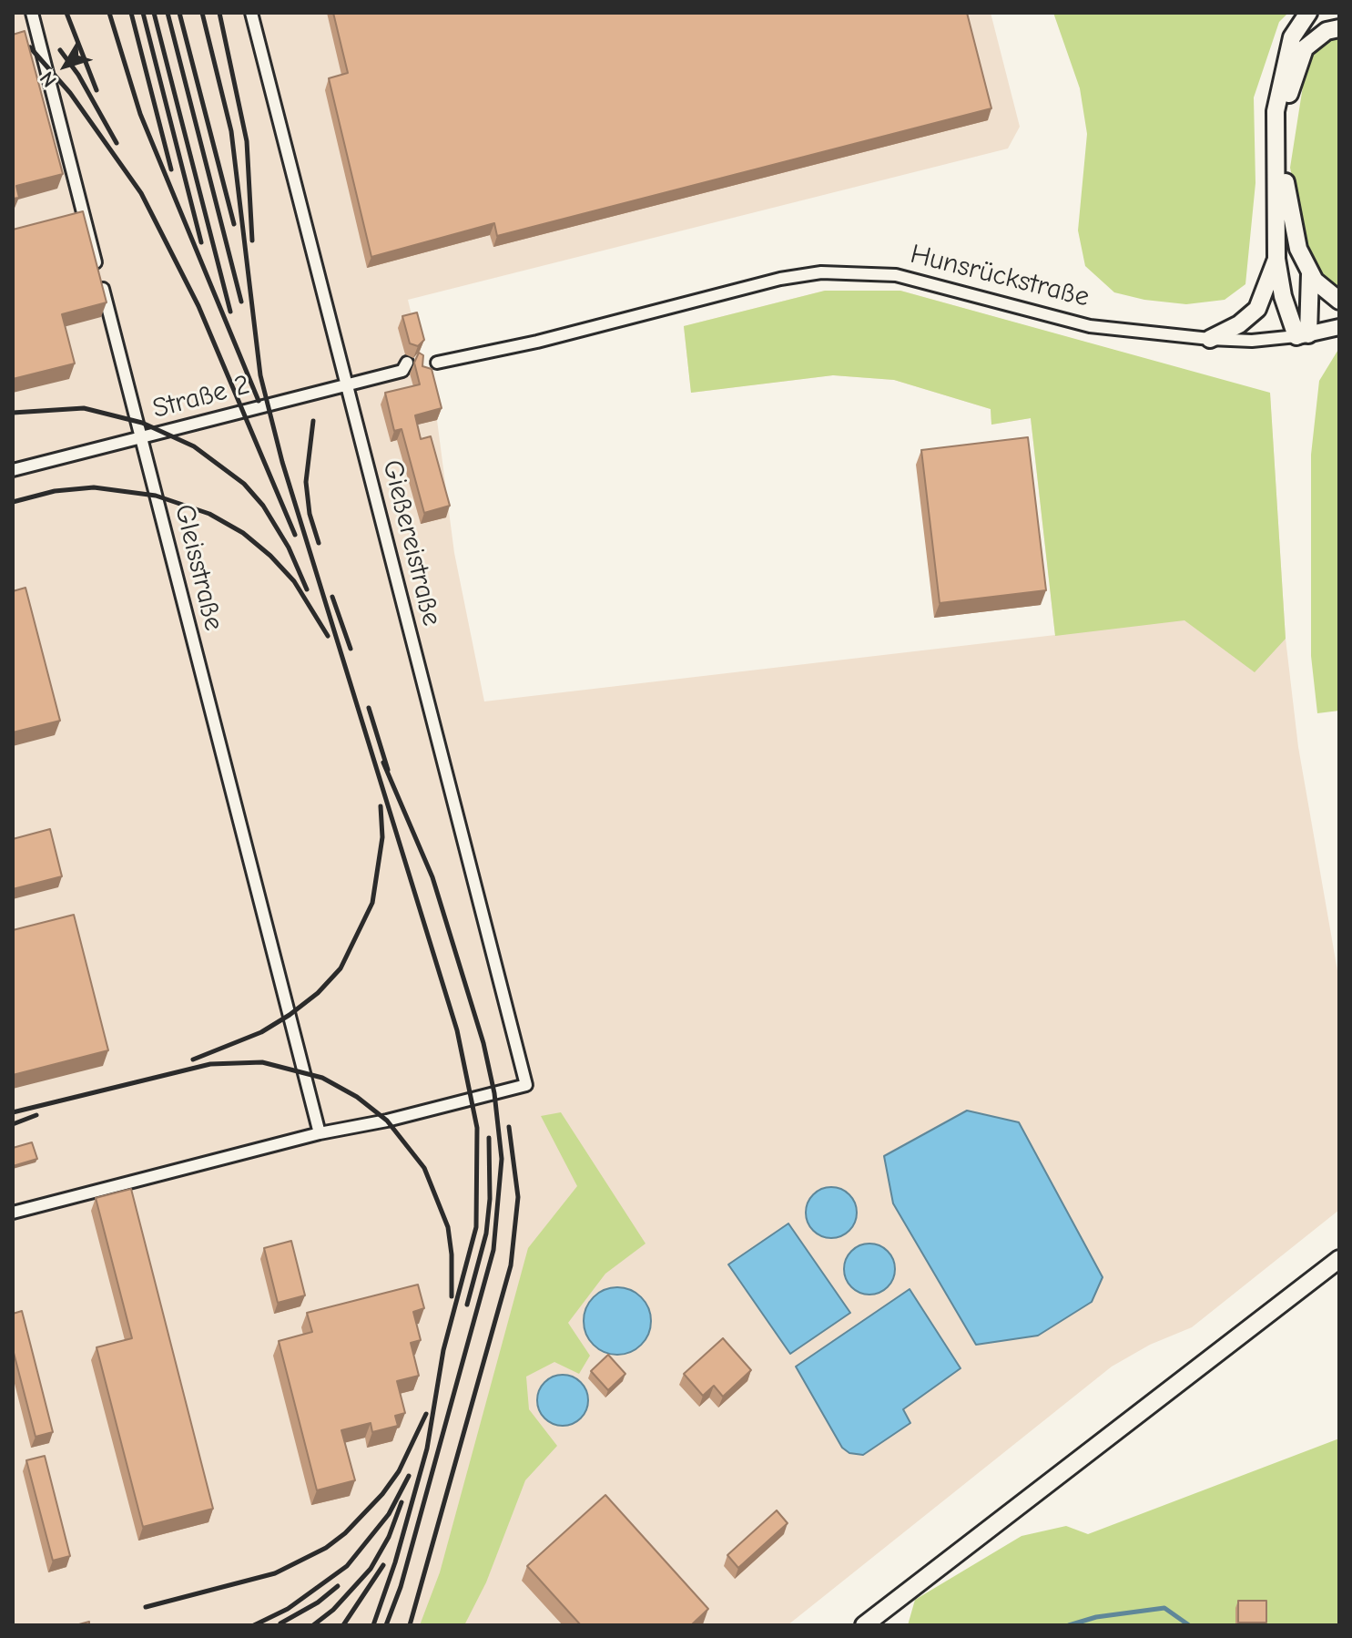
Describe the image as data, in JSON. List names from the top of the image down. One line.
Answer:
{"streets":{"street":["Hunsrückstraße","Straße 2","Gießereistraße","Gleisstraße"]},"crossings":[["Straße 2","Gießereistraße"],["Straße 2","Gleisstraße"],["Gießereistraße","Gleisstraße"]],"north":"bottom left"}
